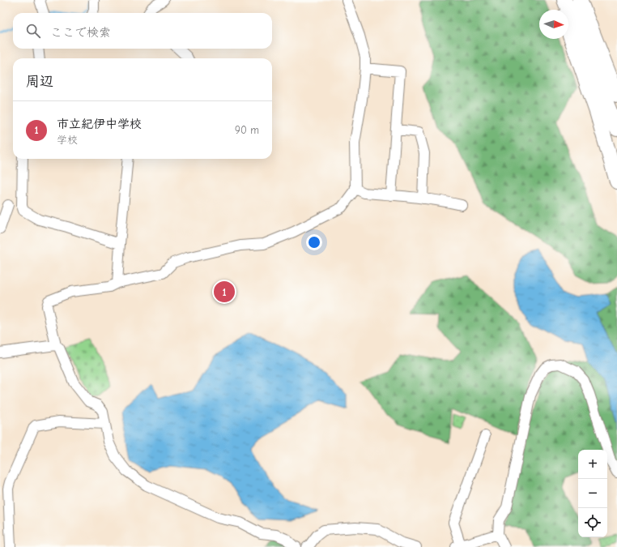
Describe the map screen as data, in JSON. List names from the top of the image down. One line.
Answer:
{"north":"right","page":{"search":"ここで検索","heading":"周辺","list":[{"mark":"1","name":"市立紀伊中学校","note":"学校","value":"90 m"}],"pins":"1","map_buttons":["+","−"]}}
